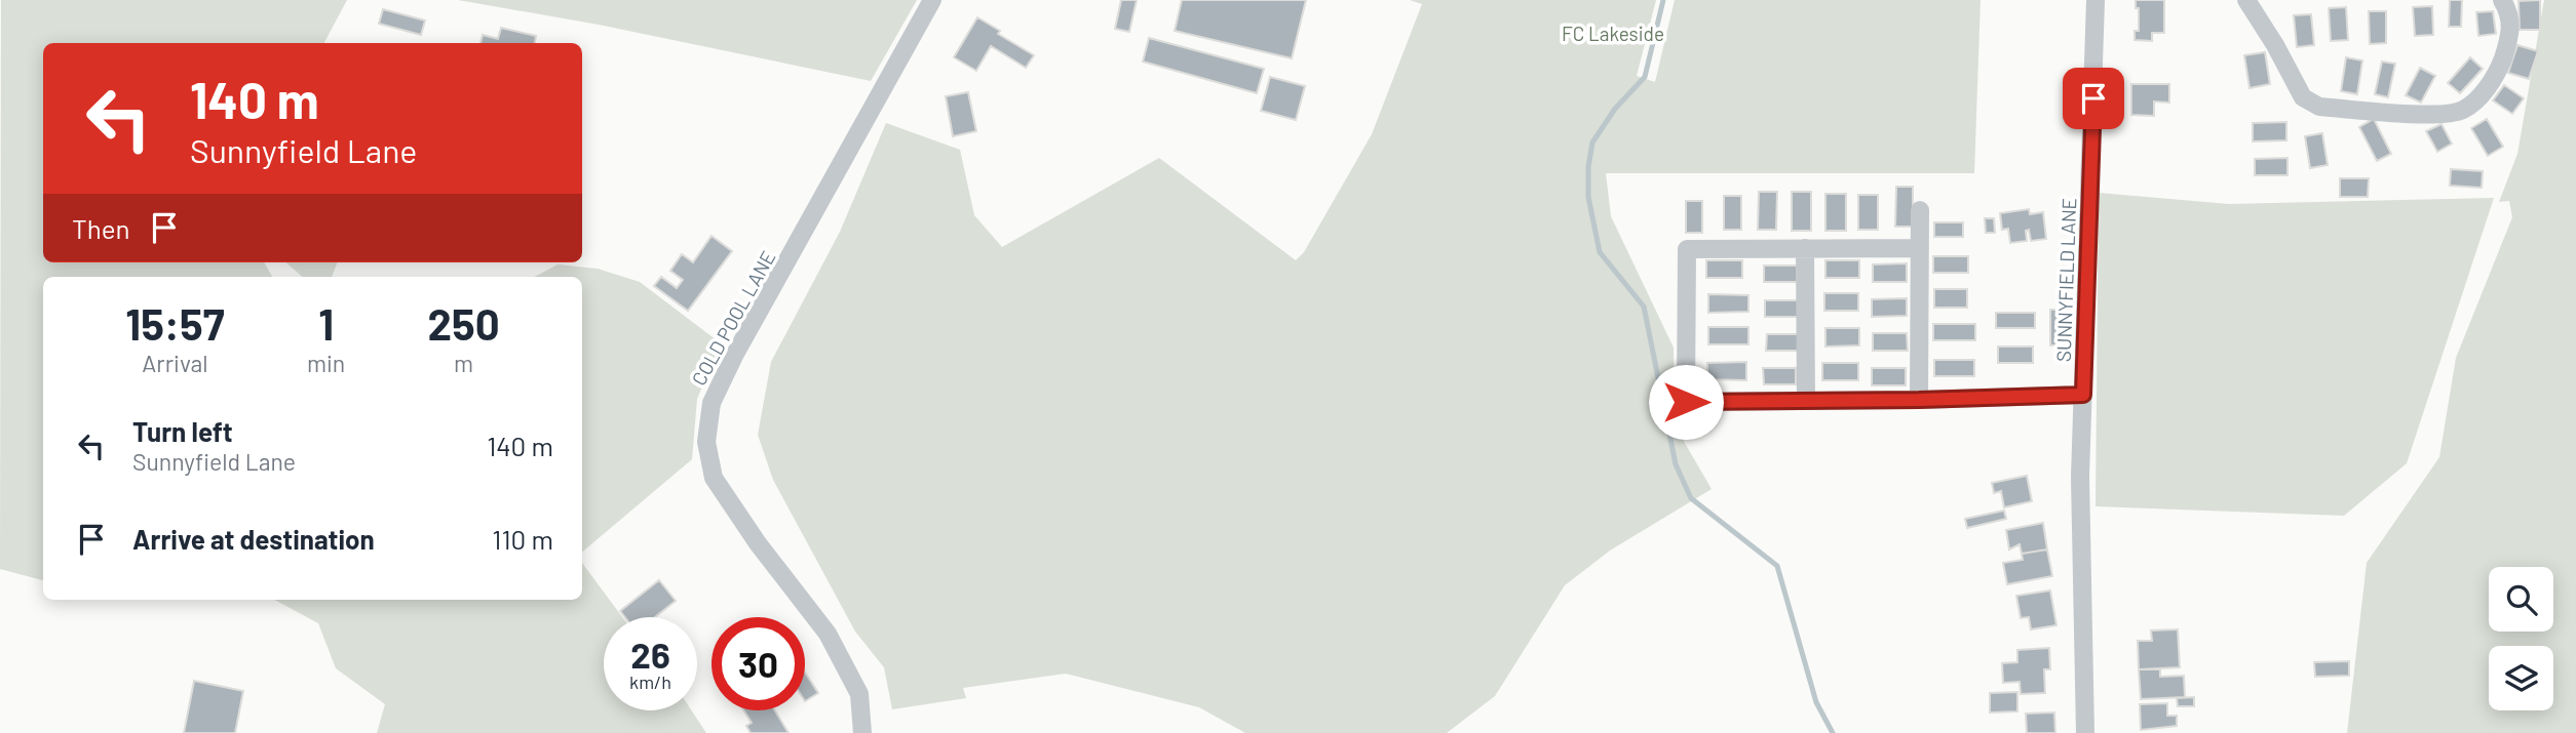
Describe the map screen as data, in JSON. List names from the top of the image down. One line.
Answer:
{"streets":{"street":["SUNNYFIELD LANE","COLD POOL LANE"]},"parks":["FC Lakeside"],"page":{"turn":["140 m","Sunnyfield Lane"],"then":"Then","eta":["15:57","Arrival","1","min","250","m"],"list":[{"name":"Turn left","note":"Sunnyfield Lane","value":"140 m"},{"name":"Arrive at destination","value":"110 m"}],"speed":"26 km/h","limit":"30"}}
